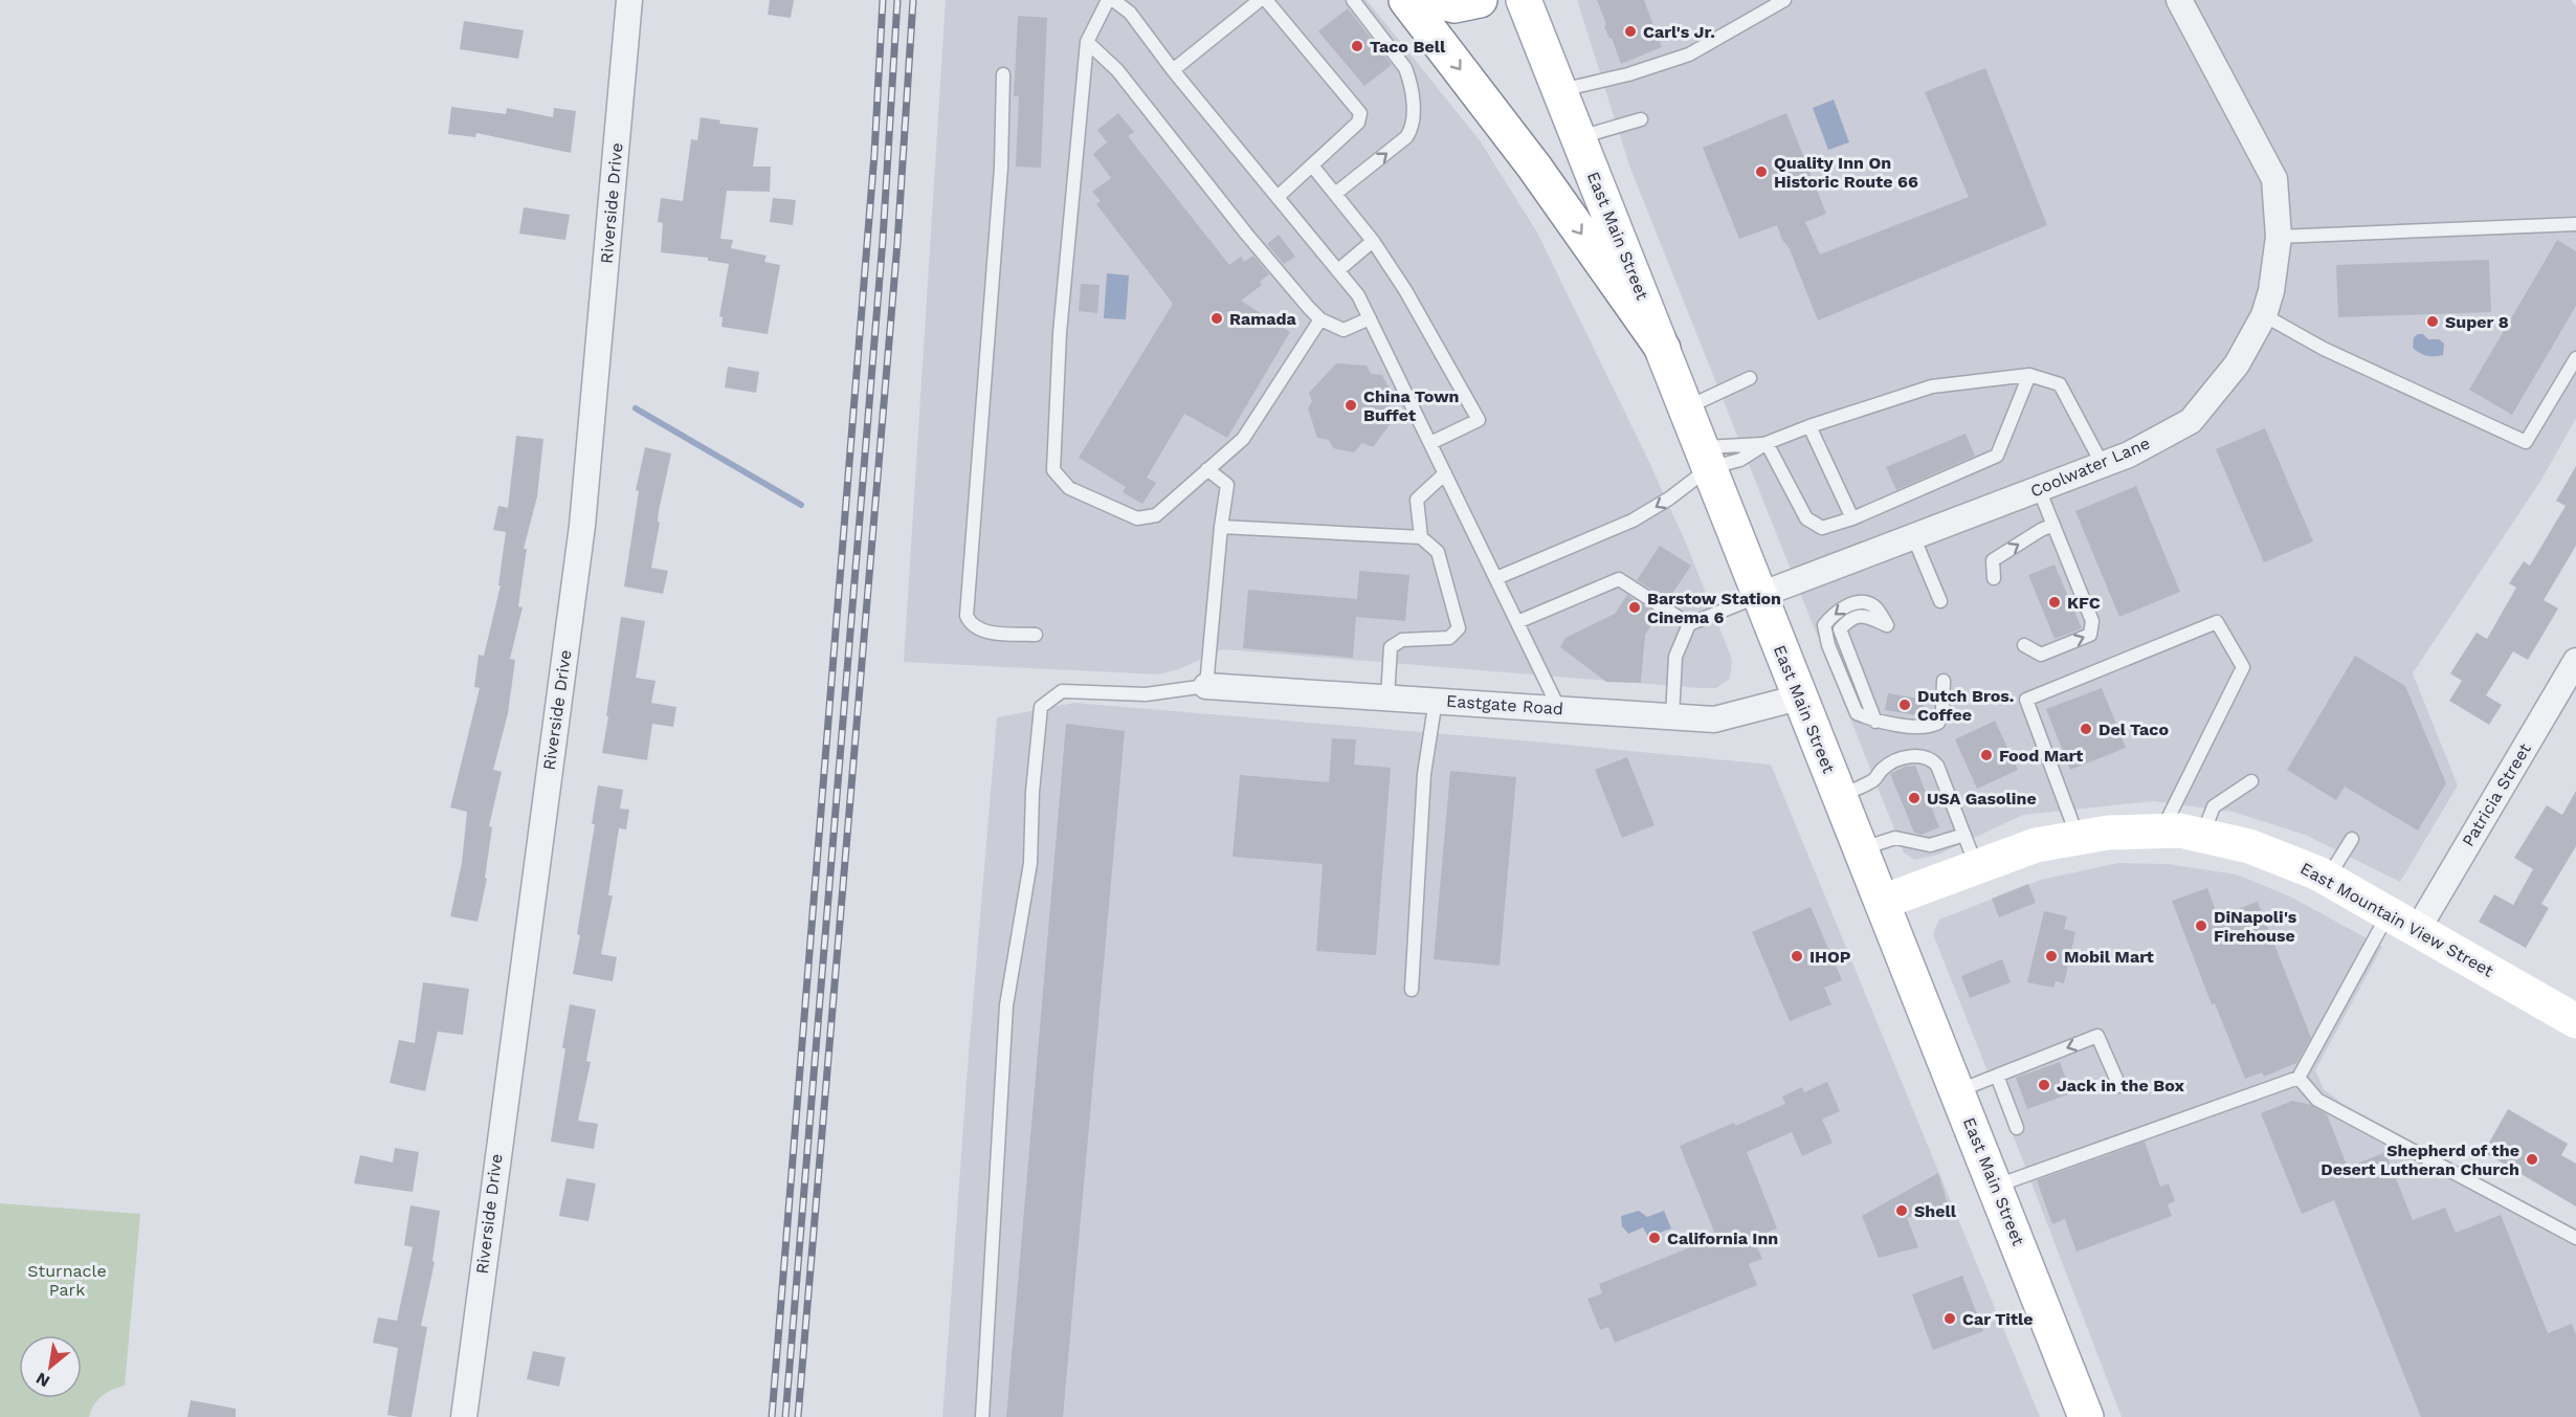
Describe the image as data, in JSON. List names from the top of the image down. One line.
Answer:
{"streets":{"main road":["East Main Street","East Mountain View Street"],"street":["Riverside Drive","Coolwater Lane","Eastgate Road","Patricia Street"]},"crossings":[["East Main Street","Coolwater Lane"],["East Main Street","Eastgate Road"],["East Main Street","East Mountain View Street"],["Patricia Street","East Mountain View Street"]],"parks":["Sturnacle Park"],"places":["Carl's Jr.","Taco Bell","Quality Inn On Historic Route 66","Ramada","Super 8","China Town Buffet","KFC","Barstow Station Cinema 6","Dutch Bros. Coffee","Del Taco","Food Mart","USA Gasoline","DiNapoli's Firehouse","IHOP","Mobil Mart","Jack in the Box","Shepherd of the Desert Lutheran Church","Shell","California Inn","Car Title"],"north":"bottom left"}
